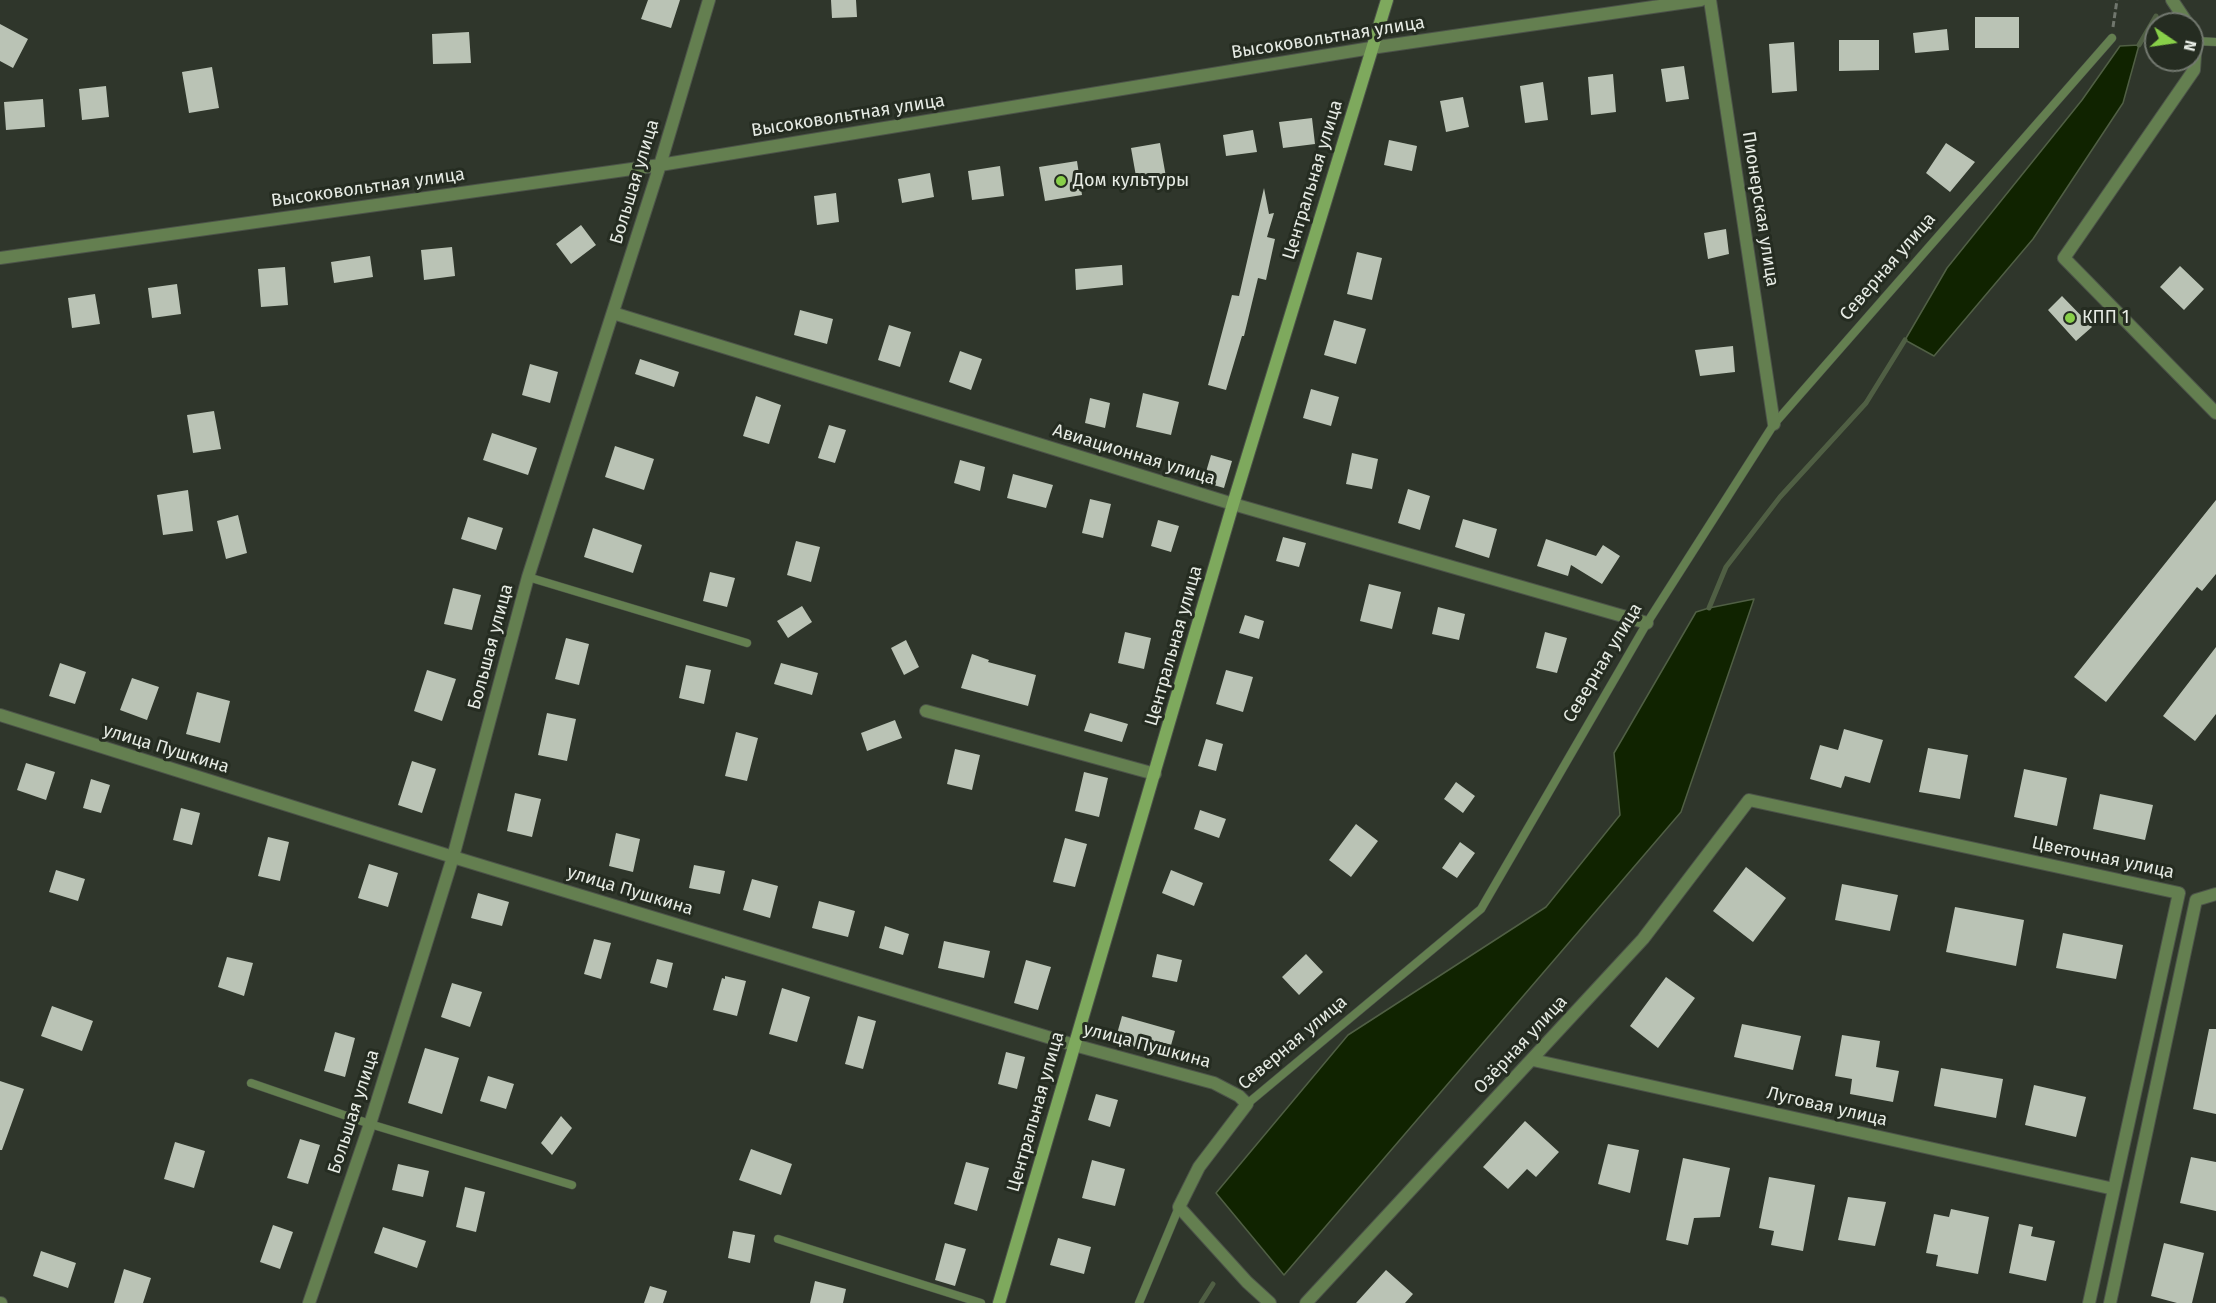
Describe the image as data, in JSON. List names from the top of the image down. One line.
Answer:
{"streets":{"street":["Высоковольтная улица","Центральная улица","Большая улица","Пионерская улица","Северная улица","Авиационная улица","улица Пушкина","Цветочная улица","Озёрная улица","Луговая улица"]},"crossings":[["Высоковольтная улица","Центральная улица"],["Высоковольтная улица","Большая улица"],["Центральная улица","Авиационная улица"],["Центральная улица","улица Пушкина"],["Большая улица","Авиационная улица"],["Большая улица","улица Пушкина"],["Пионерская улица","Северная улица"],["Северная улица","Авиационная улица"],["Северная улица","улица Пушкина"],["Цветочная улица","Озёрная улица"],["Цветочная улица","Луговая улица"],["Озёрная улица","Луговая улица"]],"places":["Дом культуры","КПП 1"],"north":"right"}
